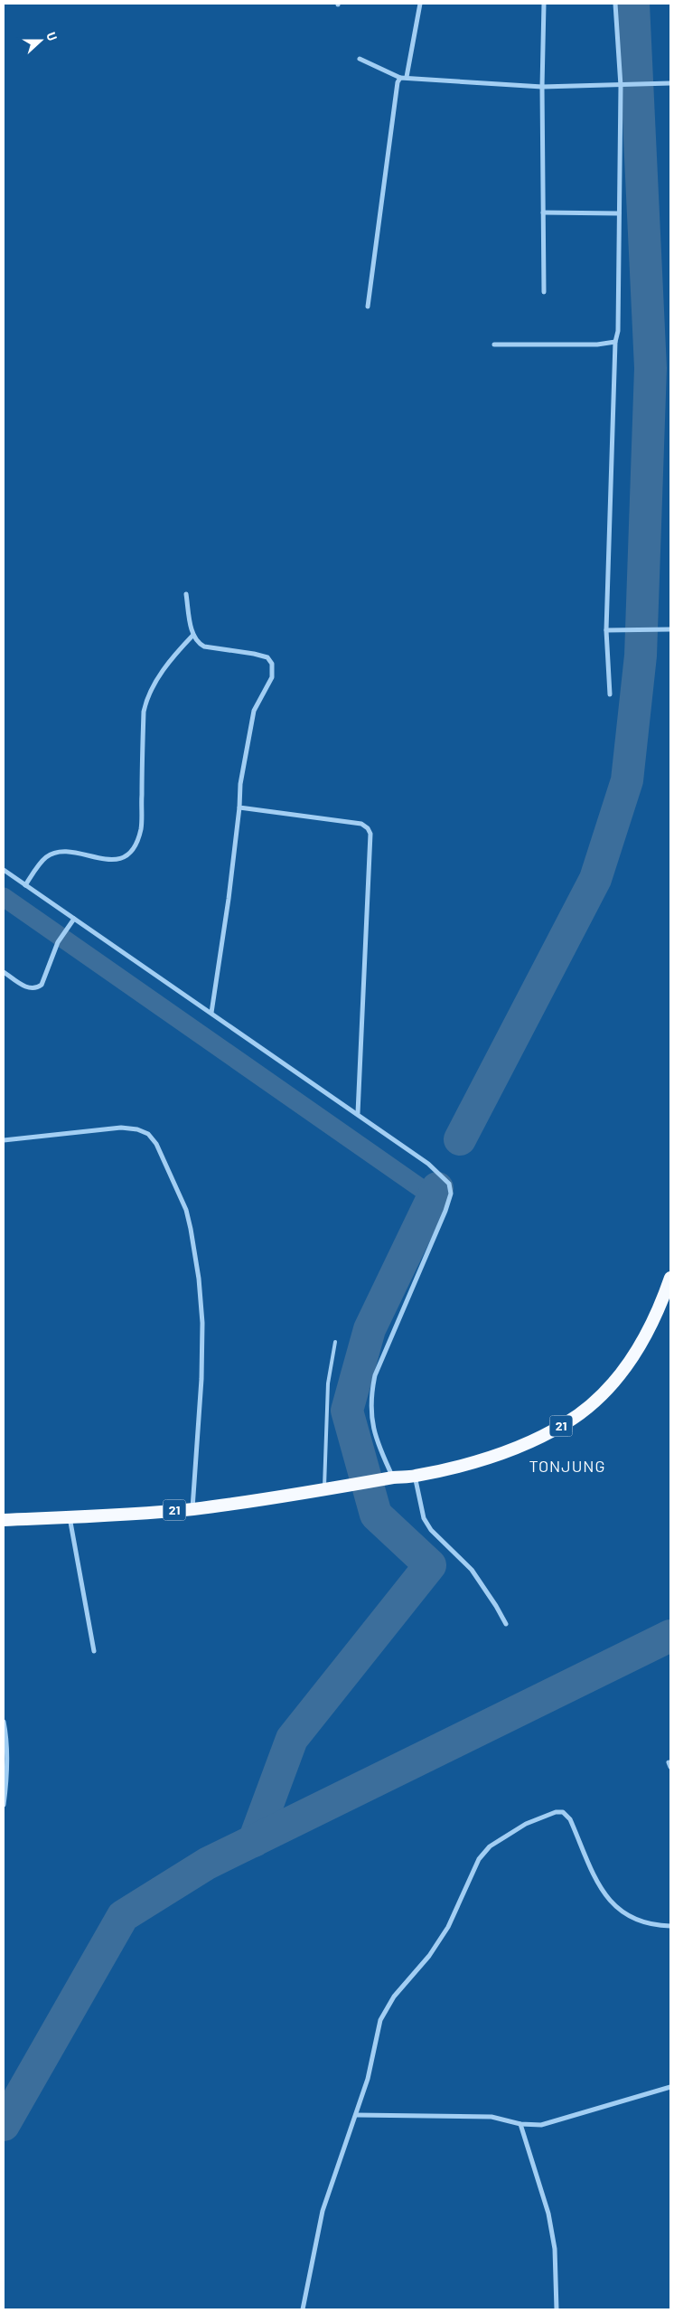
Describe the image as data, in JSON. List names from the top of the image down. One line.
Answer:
{"streets":{"highway":["21"]},"districts":["TONJUNG"],"north":"right"}
